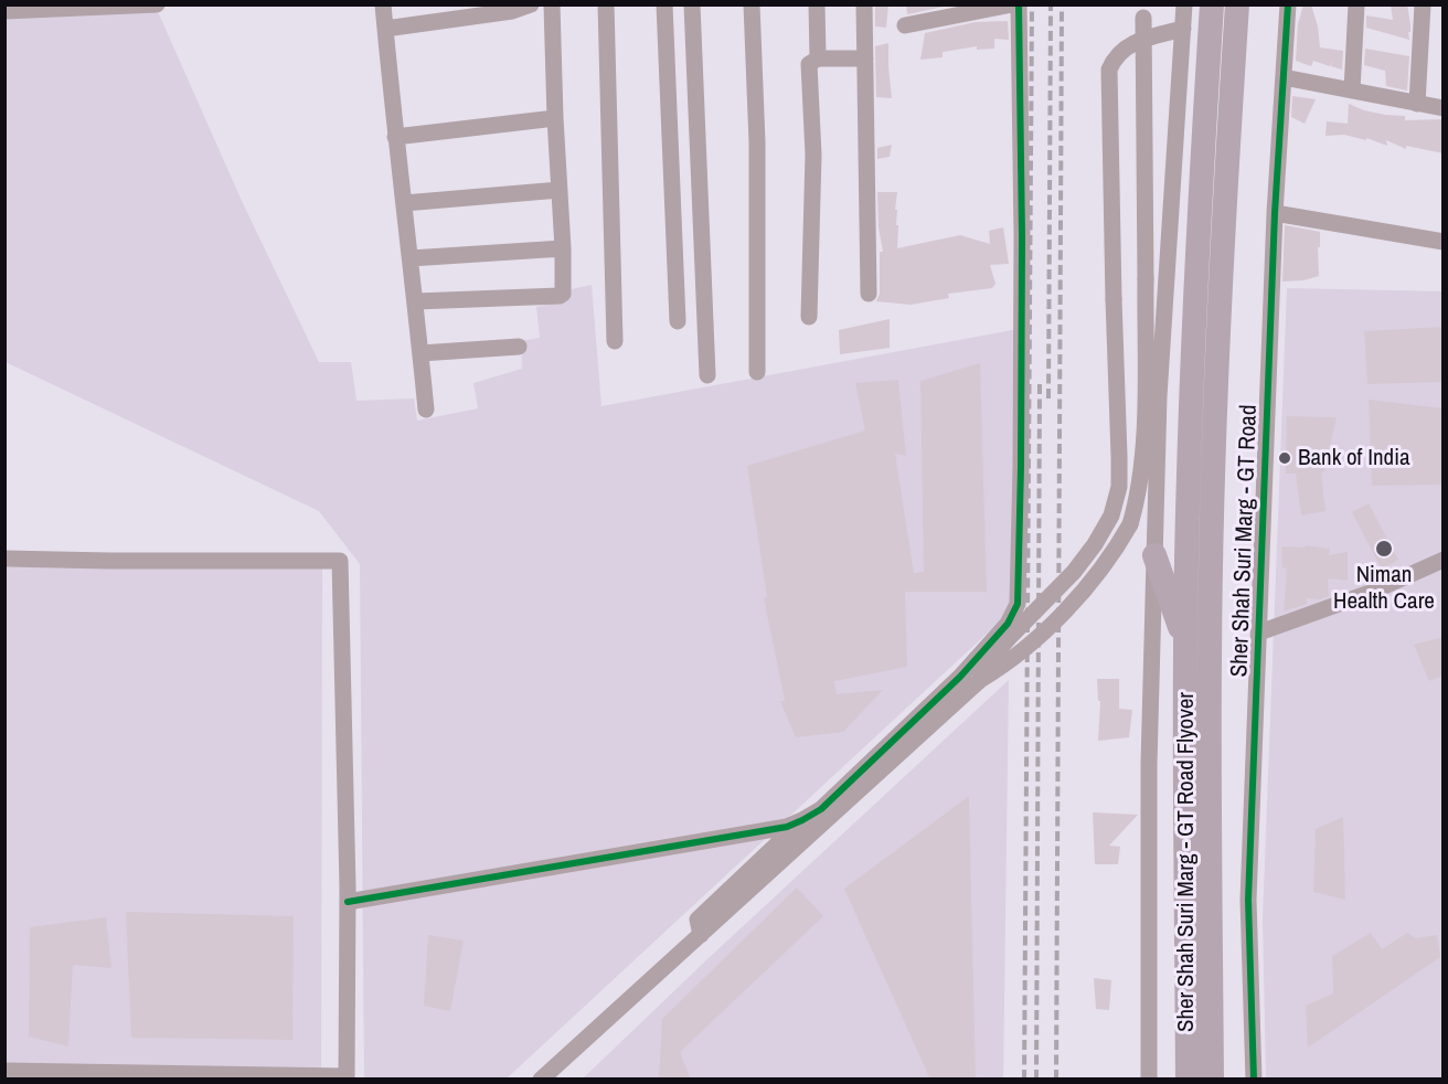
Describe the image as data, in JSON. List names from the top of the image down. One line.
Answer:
{"streets":{"highway":["Sher Shah Suri Marg - GT Road","Sher Shah Suri Marg - GT Road Flyover"]},"places":["Bank of India","Niman Health Care"]}
